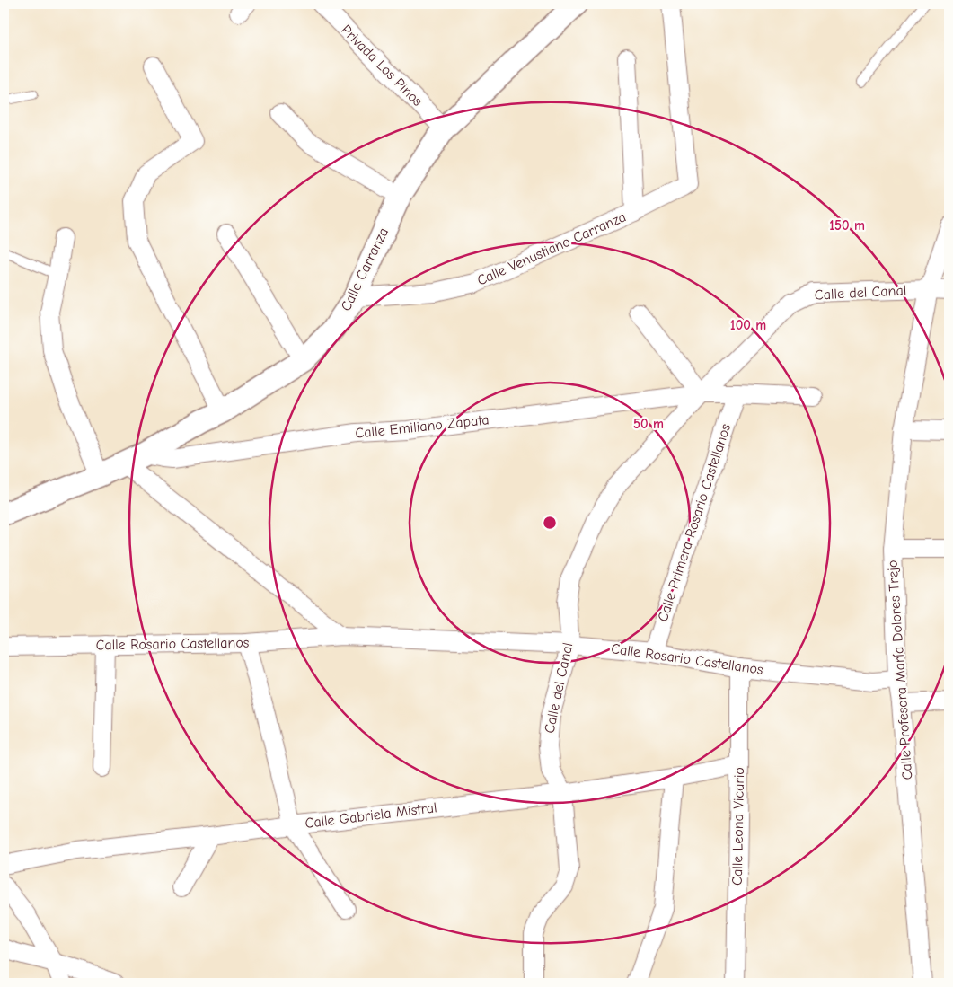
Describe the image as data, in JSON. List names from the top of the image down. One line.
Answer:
{"streets":{"street":["Privada Los Pinos","Calle Venustiano Carranza","Calle Carranza","Calle del Canal","Calle Emiliano Zapata","Calle Primera Rosario Castellanos","Calle Rosario Castellanos","Calle Profesora María Dolores Trejo","Calle Gabriela Mistral","Calle Leona Vicario"]},"crossings":[["Privada Los Pinos","Calle Carranza"],["Calle Venustiano Carranza","Calle Carranza"],["Calle Carranza","Calle Emiliano Zapata"],["Calle del Canal","Calle Emiliano Zapata"],["Calle del Canal","Calle Rosario Castellanos"],["Calle del Canal","Calle Profesora María Dolores Trejo"],["Calle del Canal","Calle Gabriela Mistral"],["Calle Emiliano Zapata","Calle Primera Rosario Castellanos"],["Calle Primera Rosario Castellanos","Calle Rosario Castellanos"],["Calle Rosario Castellanos","Calle Profesora María Dolores Trejo"],["Calle Rosario Castellanos","Calle Leona Vicario"],["Calle Gabriela Mistral","Calle Leona Vicario"]],"rings":["150 m","100 m","50 m"]}
